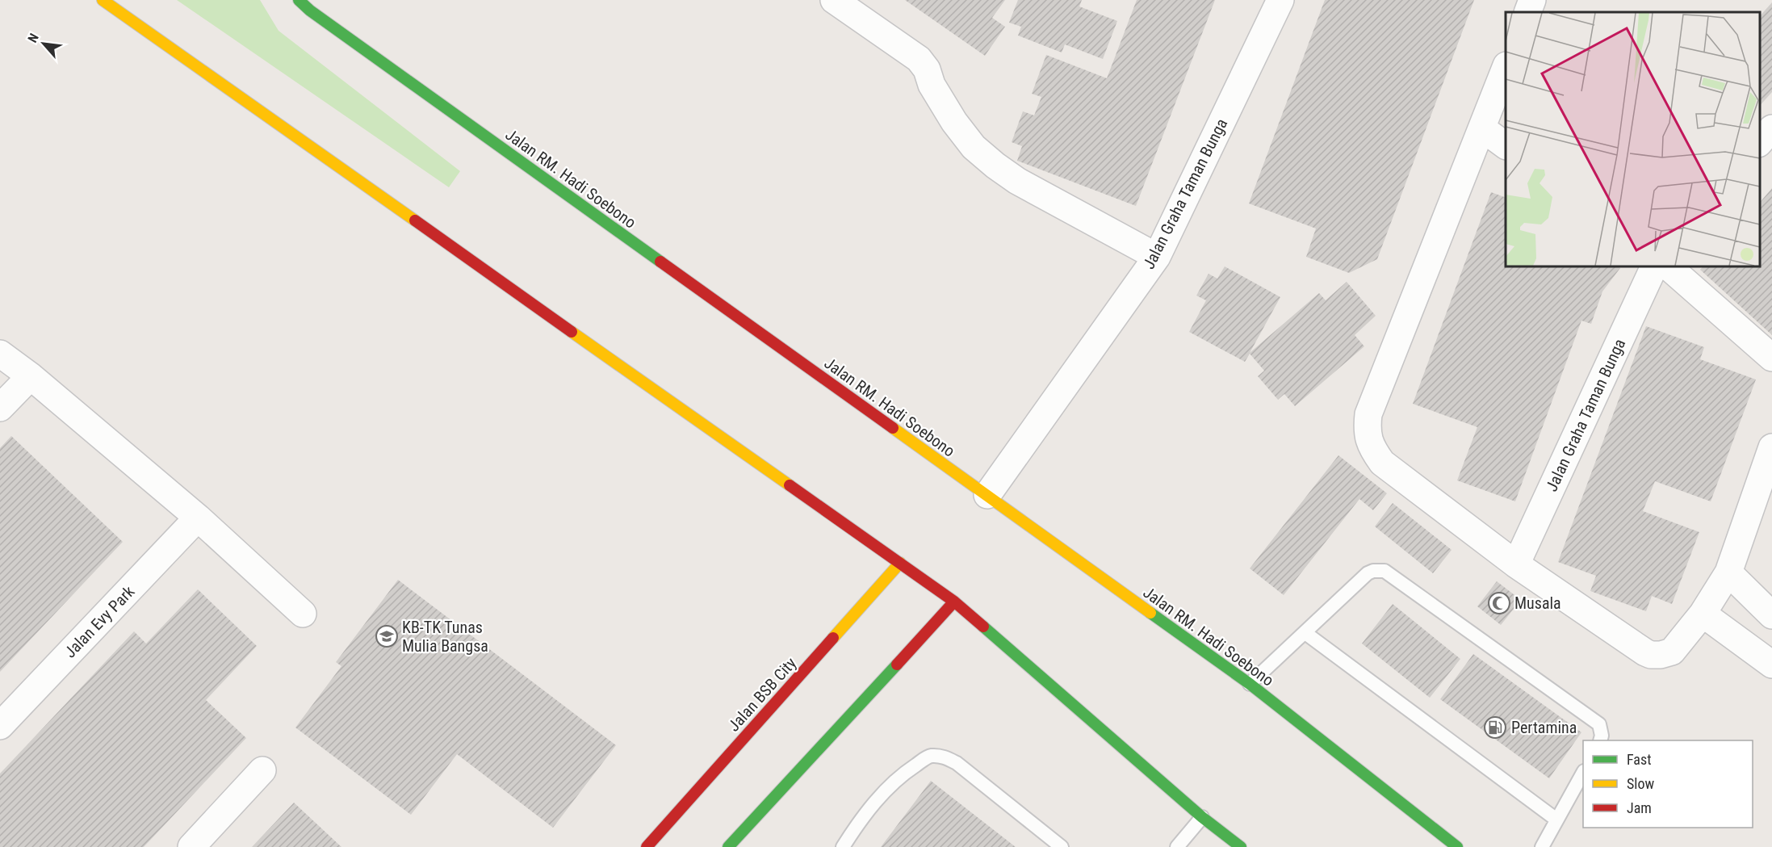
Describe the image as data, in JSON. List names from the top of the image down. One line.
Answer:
{"streets":{"main road":["Jalan RM. Hadi Soebono","Jalan BSB City"],"street":["Jalan Graha Taman Bunga","Jalan Evy Park"]},"crossings":[["Jalan RM. Hadi Soebono","Jalan Graha Taman Bunga"]],"places":{"mosque":["Musala"],"school or university":["KB-TK Tunas Mulia Bangsa"],"fuel station":["Pertamina"]},"legend":["Fast","Slow","Jam"],"north":"top left"}
